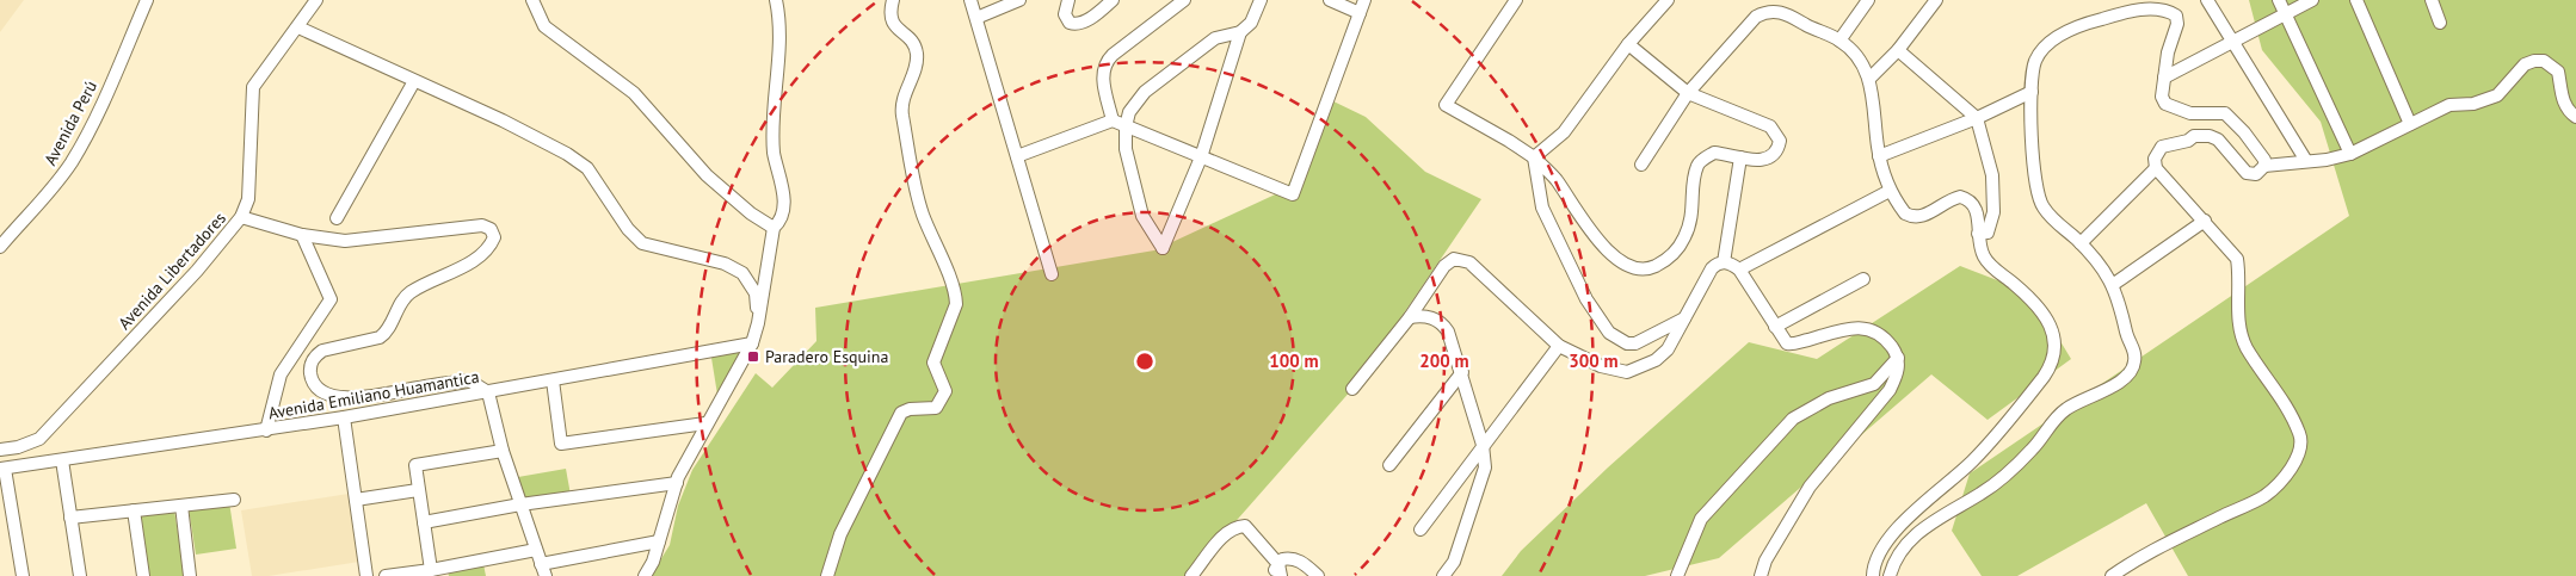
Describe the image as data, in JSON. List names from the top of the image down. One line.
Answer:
{"streets":{"street":["Avenida Perú","Avenida Libertadores","Avenida Emiliano Huamantica"]},"places":{"transit":["Paradero Esquina"]},"rings":["100 m","200 m","300 m"]}
